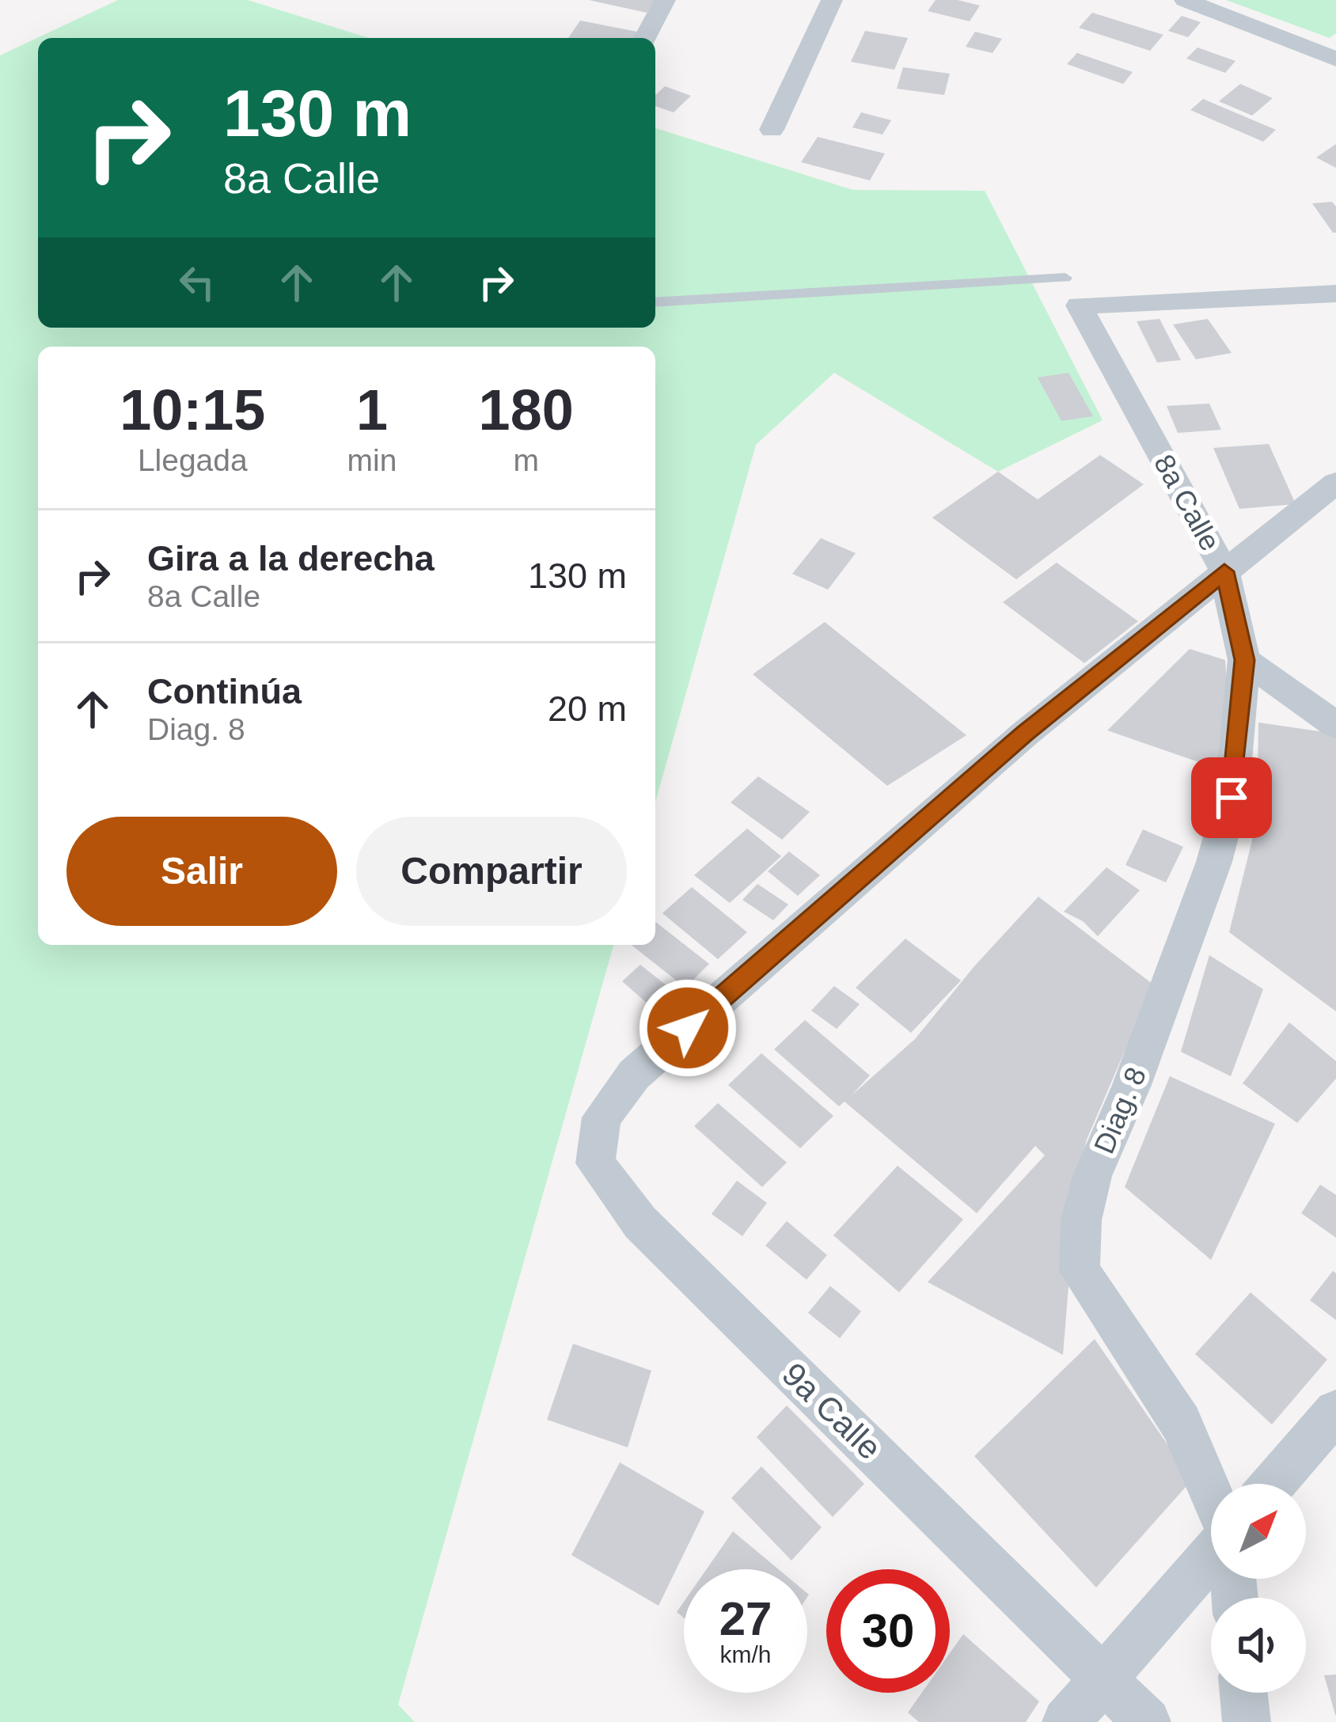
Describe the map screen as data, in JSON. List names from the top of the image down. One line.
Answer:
{"streets":{"street":["8a Calle","Diag. 8","9a Calle"]},"crossings":[["8a Calle","Diag. 8"],["8a Calle","9a Calle"]],"north":"top right","page":{"turn":["130 m","8a Calle"],"eta":["10:15","Llegada","1","min","180","m"],"list":[{"name":"Gira a la derecha","note":"8a Calle","value":"130 m"},{"name":"Continúa","note":"Diag. 8","value":"20 m"}],"buttons":["Salir","Compartir"],"speed":"27 km/h","limit":"30"}}
